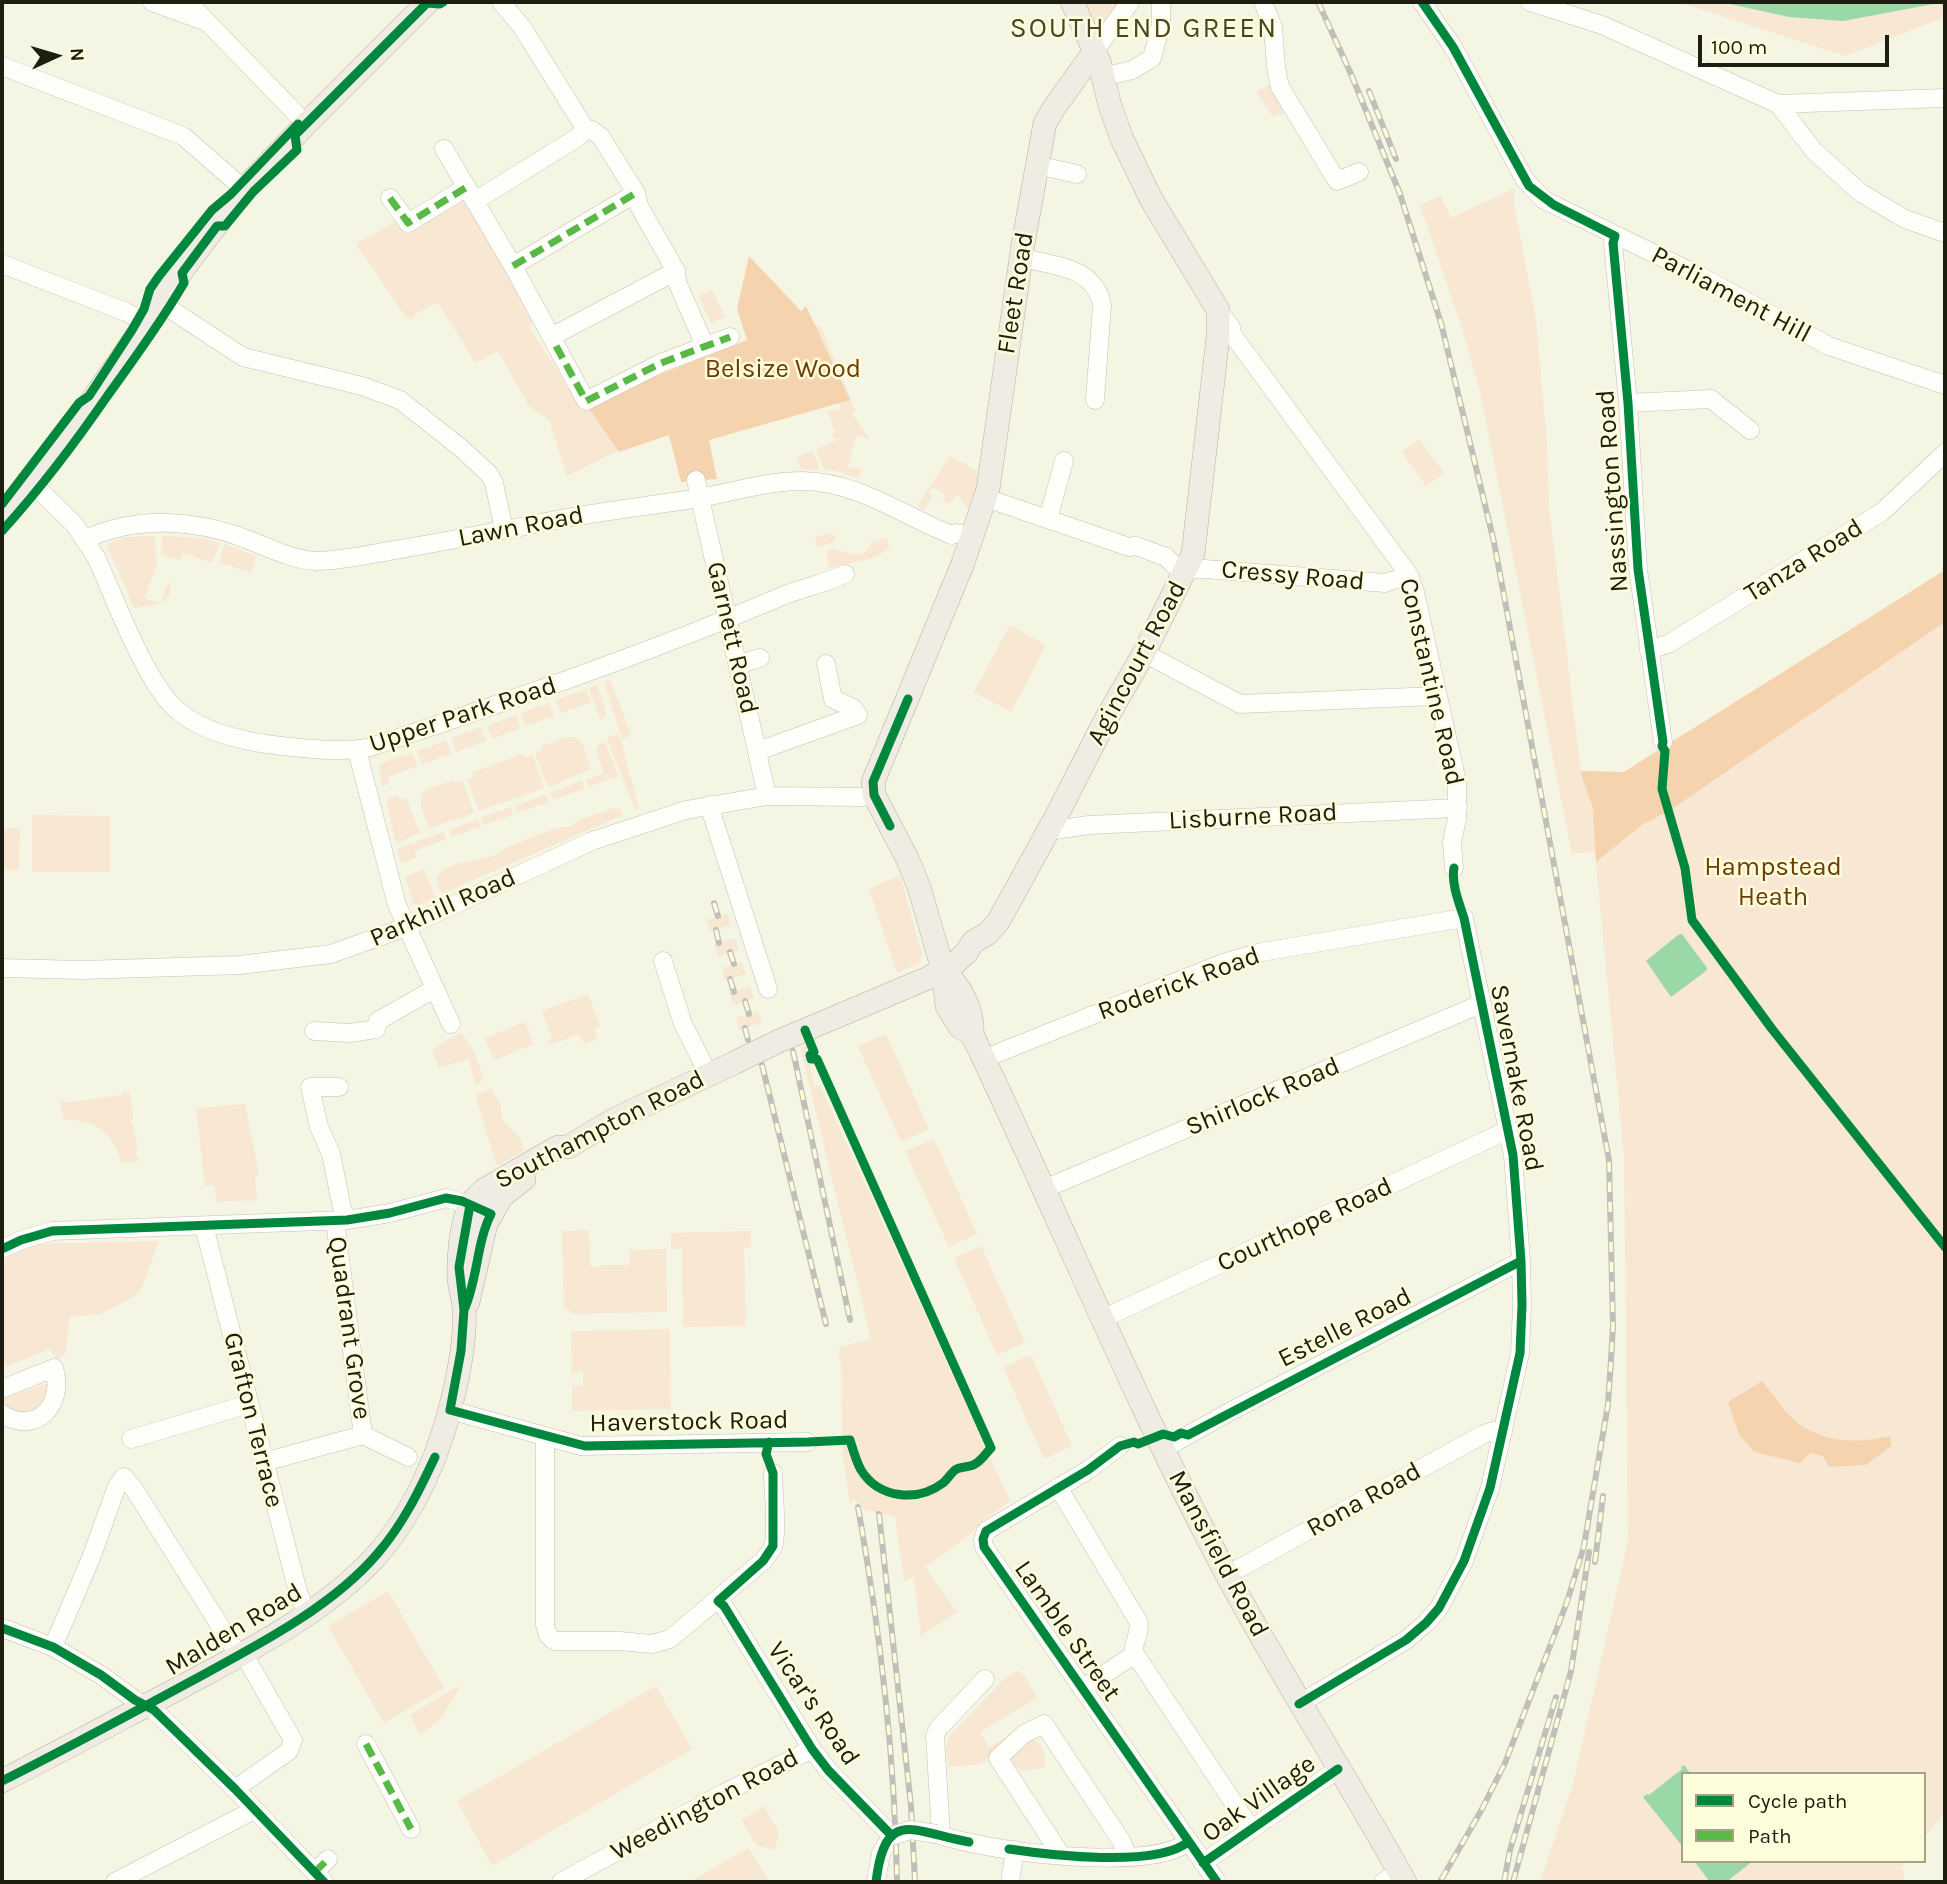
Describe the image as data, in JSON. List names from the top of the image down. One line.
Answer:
{"streets":{"main road":["Fleet Road","Agincourt Road","Southampton Road","Mansfield Road","Malden Road"],"street":["Parliament Hill","Nassington Road","Lawn Road","Tanza Road","Cressy Road","Garnett Road","Constantine Road","Upper Park Road","Lisburne Road","Parkhill Road","Roderick Road","Savernake Road","Shirlock Road","Courthope Road","Quadrant Grove","Estelle Road","Grafton Terrace","Haverstock Road","Rona Road","Lamble Street","Vicar's Road","Oak Village","Weedington Road"]},"crossings":[["Fleet Road","Lawn Road"],["Fleet Road","Cressy Road"],["Fleet Road","Parkhill Road"],["Parliament Hill","Nassington Road"],["Nassington Road","Tanza Road"],["Lawn Road","Garnett Road"],["Lawn Road","Upper Park Road"],["Cressy Road","Agincourt Road"],["Cressy Road","Constantine Road"],["Garnett Road","Upper Park Road"],["Garnett Road","Parkhill Road"],["Agincourt Road","Constantine Road"],["Agincourt Road","Lisburne Road"],["Agincourt Road","Southampton Road"],["Agincourt Road","Mansfield Road"],["Constantine Road","Lisburne Road"],["Roderick Road","Savernake Road"],["Roderick Road","Mansfield Road"],["Savernake Road","Shirlock Road"],["Savernake Road","Courthope Road"],["Savernake Road","Estelle Road"],["Savernake Road","Rona Road"],["Savernake Road","Mansfield Road"],["Shirlock Road","Mansfield Road"],["Southampton Road","Quadrant Grove"],["Southampton Road","Grafton Terrace"],["Southampton Road","Mansfield Road"],["Southampton Road","Malden Road"],["Courthope Road","Mansfield Road"],["Estelle Road","Mansfield Road"],["Grafton Terrace","Malden Road"],["Haverstock Road","Malden Road"],["Rona Road","Mansfield Road"],["Mansfield Road","Oak Village"],["Lamble Street","Oak Village"],["Vicar's Road","Weedington Road"]],"districts":["SOUTH END GREEN"],"parks":["Belsize Wood","Hampstead Heath"],"legend":["Cycle path","Path"],"scale_bar":"100 m","north":"right"}
